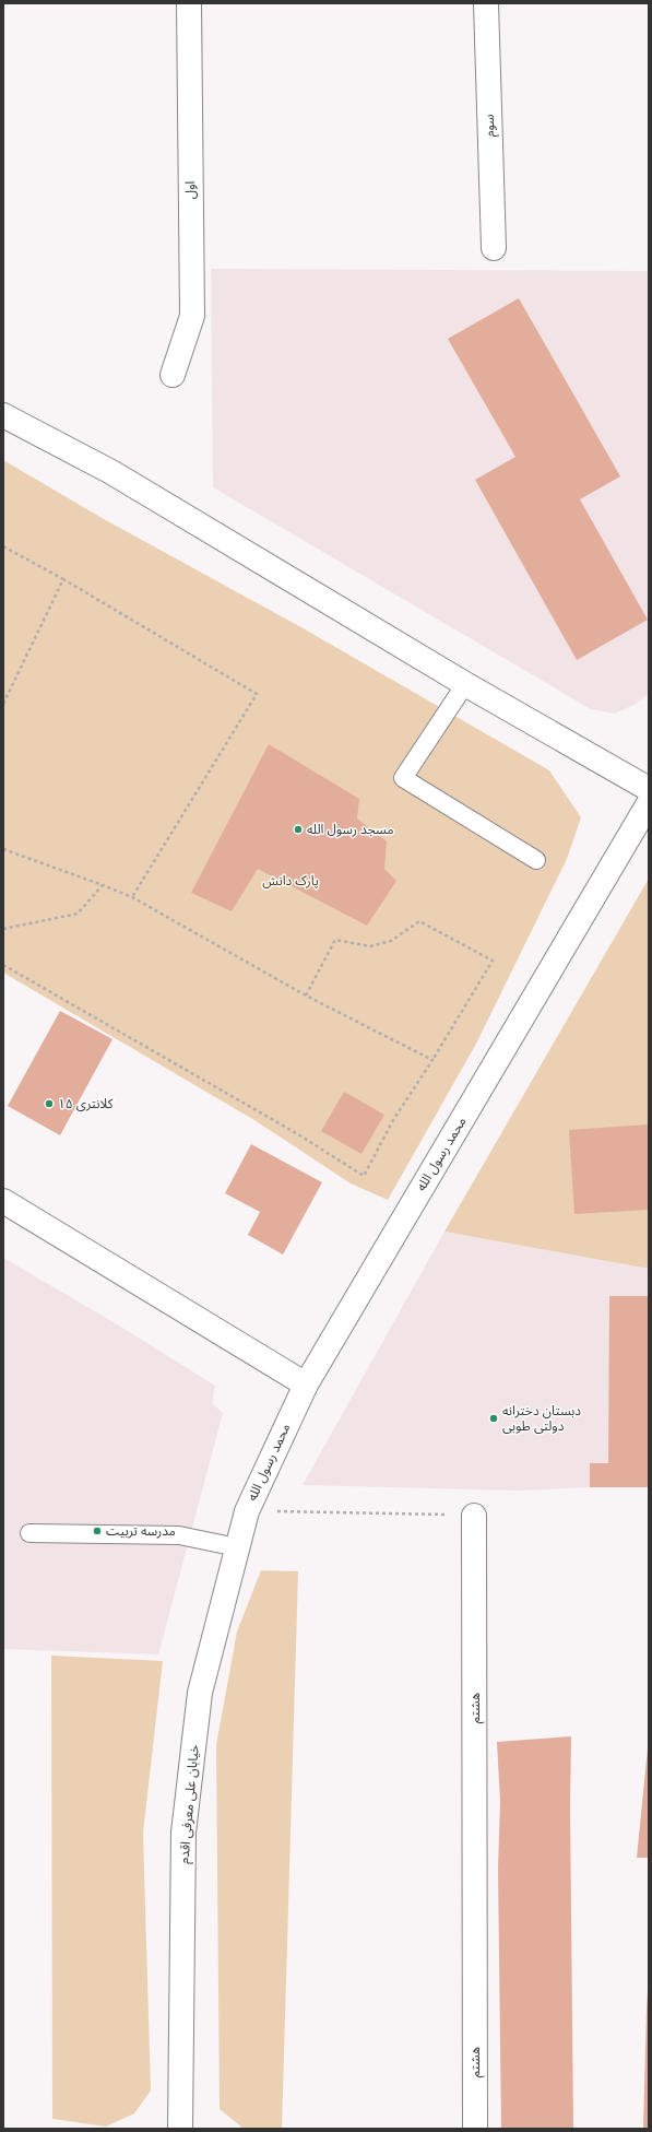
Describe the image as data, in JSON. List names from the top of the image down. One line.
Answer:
{"streets":{"street":["سوم","اول","محمد رسول الله","هشتم","خیابان علی معرفی اقدم"]},"crossings":[["محمد رسول الله","خیابان علی معرفی اقدم"]],"parks":["پارک دانش"],"places":["مسجد رسول الله","کلانتری ۱۵","دبستان دخترانه دولتی طوبی","مدرسه تربیت"]}
